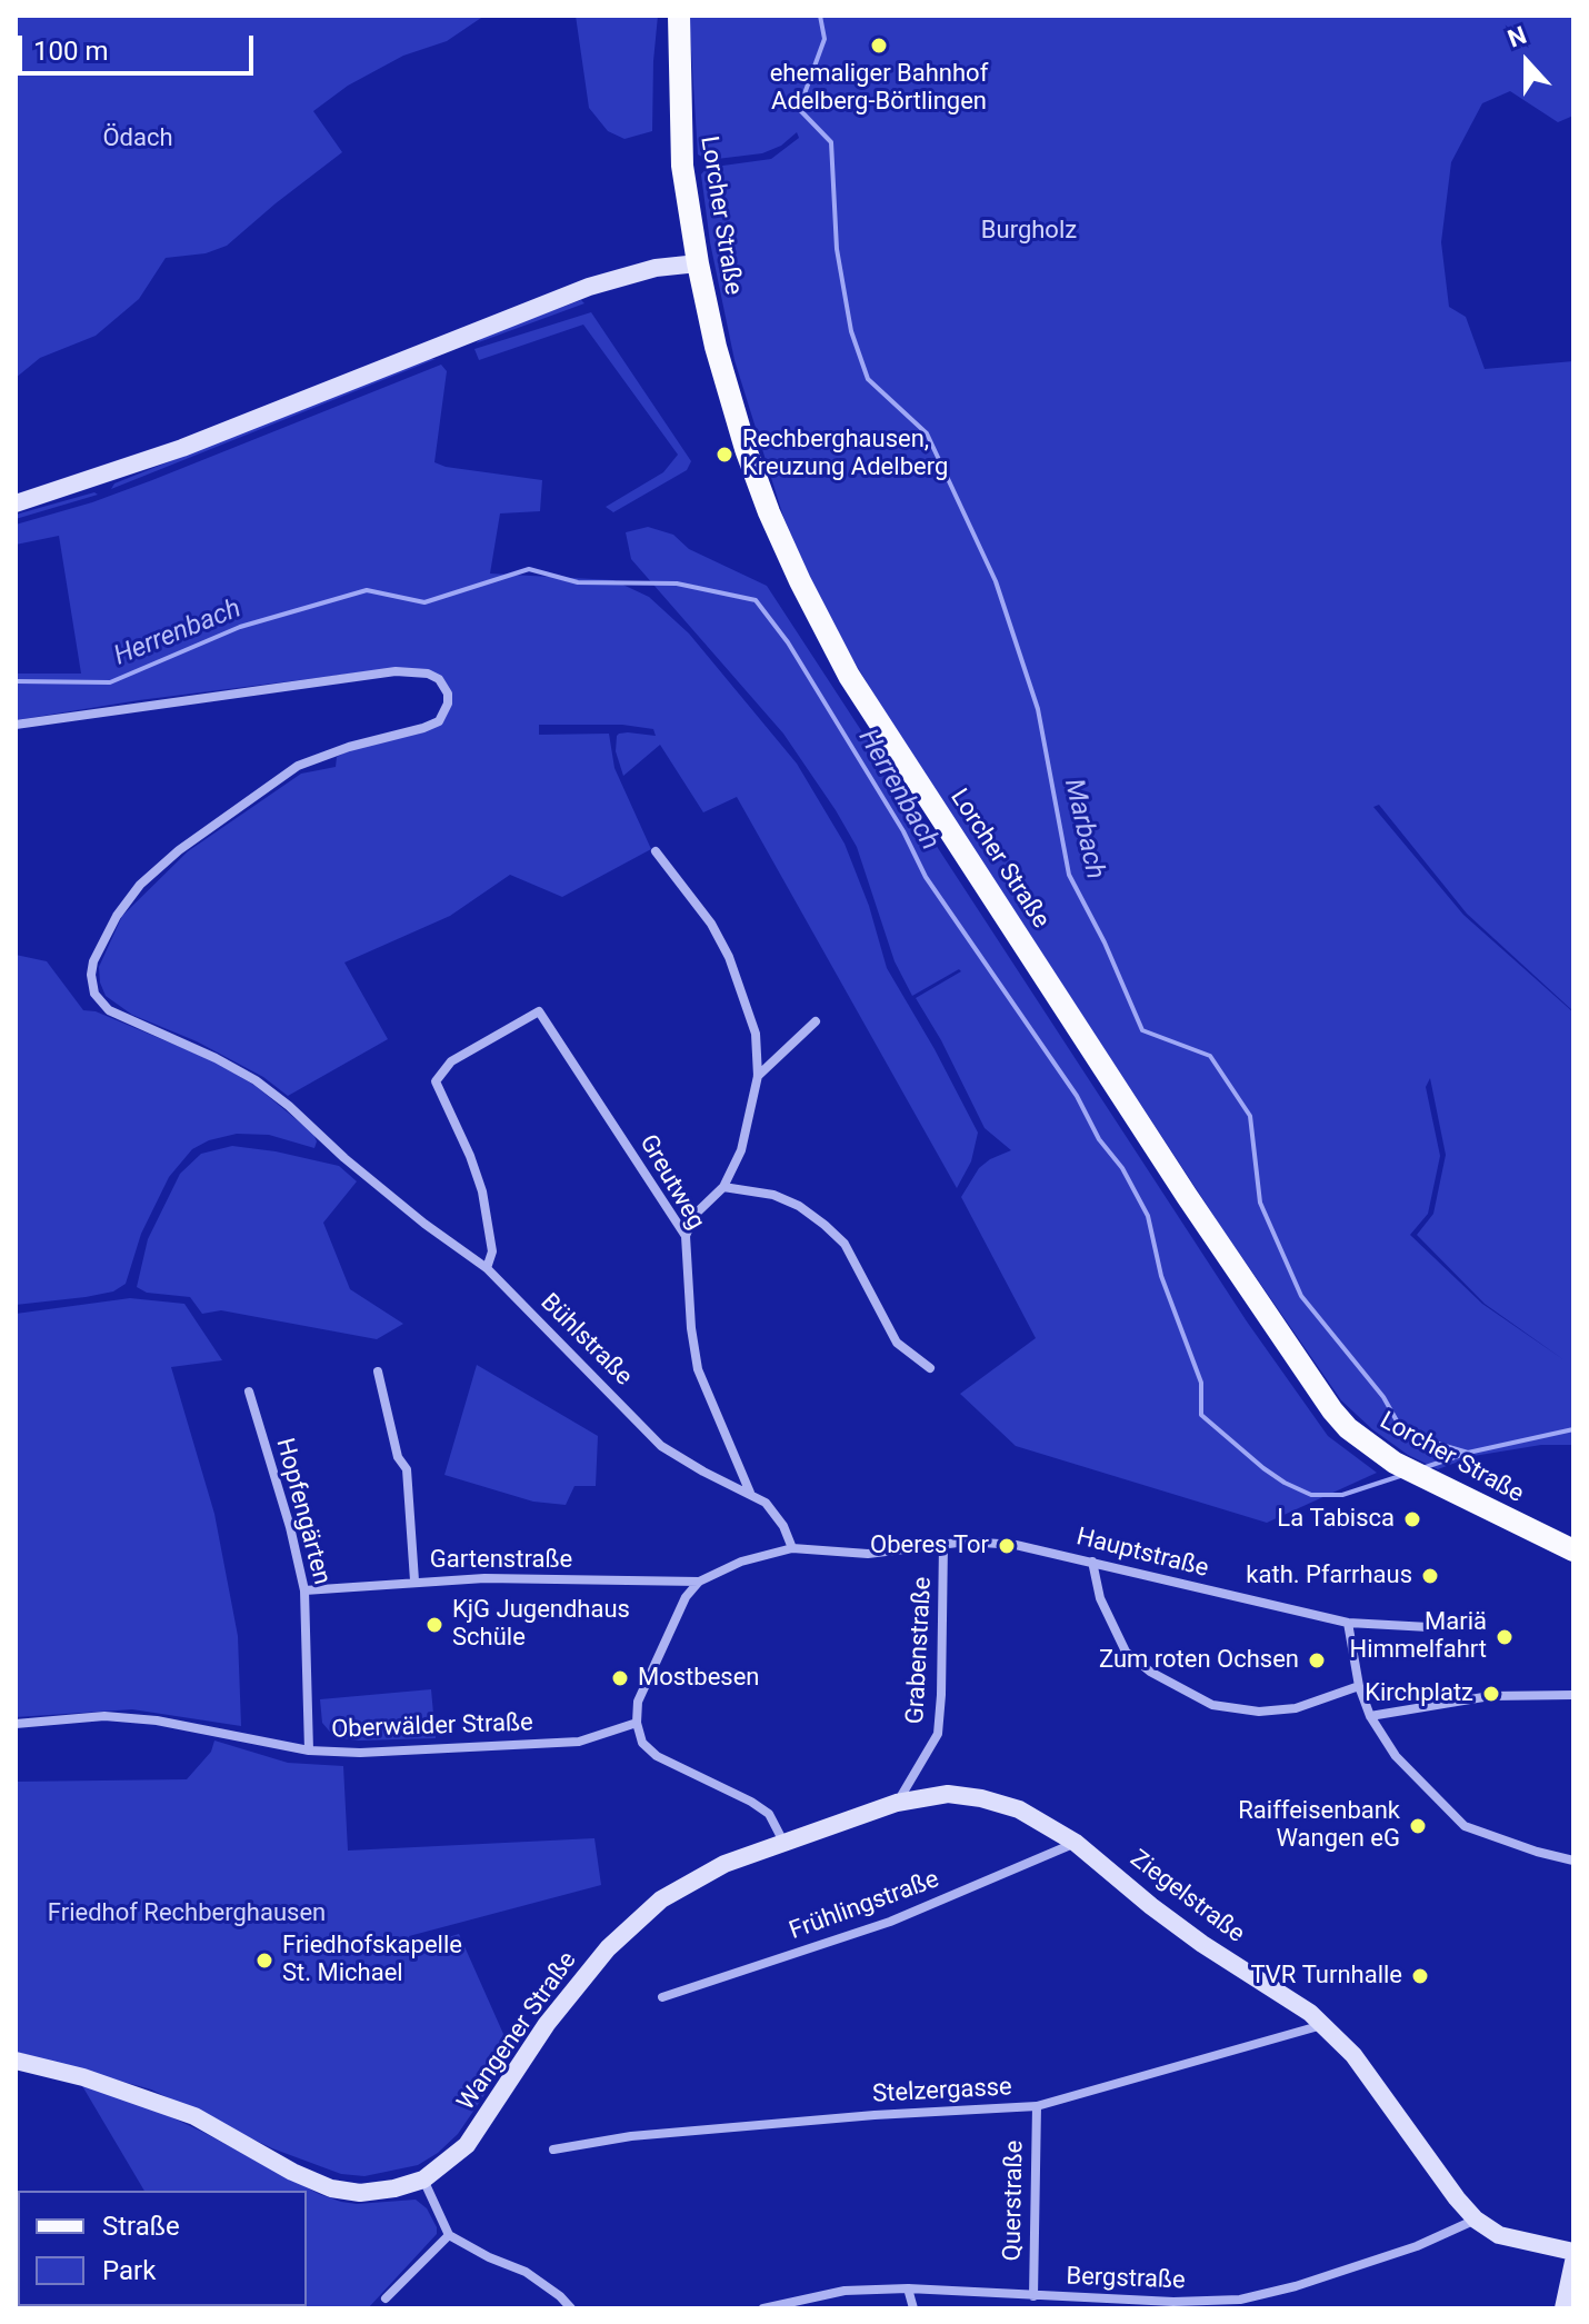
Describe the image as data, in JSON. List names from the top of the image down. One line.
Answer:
{"streets":{"main road":["Lorcher Straße"],"street":["Greutweg","Bühlstraße","Hopfengärten","Hauptstraße","Gartenstraße","Grabenstraße","Oberwälder Straße","Ziegelstraße","Frühlingstraße","Wangener Straße","Stelzergasse","Querstraße","Bergstraße"]},"crossings":[["Greutweg","Bühlstraße"],["Bühlstraße","Hauptstraße"],["Bühlstraße","Gartenstraße"],["Bühlstraße","Grabenstraße"],["Bühlstraße","Oberwälder Straße"],["Bühlstraße","Ziegelstraße"],["Bühlstraße","Wangener Straße"],["Hopfengärten","Gartenstraße"],["Hopfengärten","Oberwälder Straße"],["Hauptstraße","Gartenstraße"],["Hauptstraße","Grabenstraße"],["Hauptstraße","Oberwälder Straße"],["Hauptstraße","Ziegelstraße"],["Hauptstraße","Wangener Straße"],["Gartenstraße","Grabenstraße"],["Gartenstraße","Oberwälder Straße"],["Gartenstraße","Ziegelstraße"],["Gartenstraße","Wangener Straße"],["Grabenstraße","Oberwälder Straße"],["Grabenstraße","Ziegelstraße"],["Grabenstraße","Wangener Straße"],["Oberwälder Straße","Ziegelstraße"],["Oberwälder Straße","Wangener Straße"],["Ziegelstraße","Frühlingstraße"],["Ziegelstraße","Wangener Straße"],["Ziegelstraße","Stelzergasse"],["Ziegelstraße","Bergstraße"],["Stelzergasse","Querstraße"],["Querstraße","Bergstraße"]],"water":["Herrenbach","Marbach"],"parks":["Ödach","Burgholz","Friedhof Rechberghausen"],"places":["ehemaliger Bahnhof Adelberg-Börtlingen","Rechberghausen, Kreuzung Adelberg","La Tabisca","Oberes Tor","kath. Pfarrhaus","KjG Jugendhaus Schüle","Mariä Himmelfahrt","Zum roten Ochsen","Mostbesen","Kirchplatz","Raiffeisenbank Wangen eG","Friedhofskapelle St. Michael","TVR Turnhalle"],"legend":["Straße","Park"],"scale_bar":"100 m","north":"top"}
